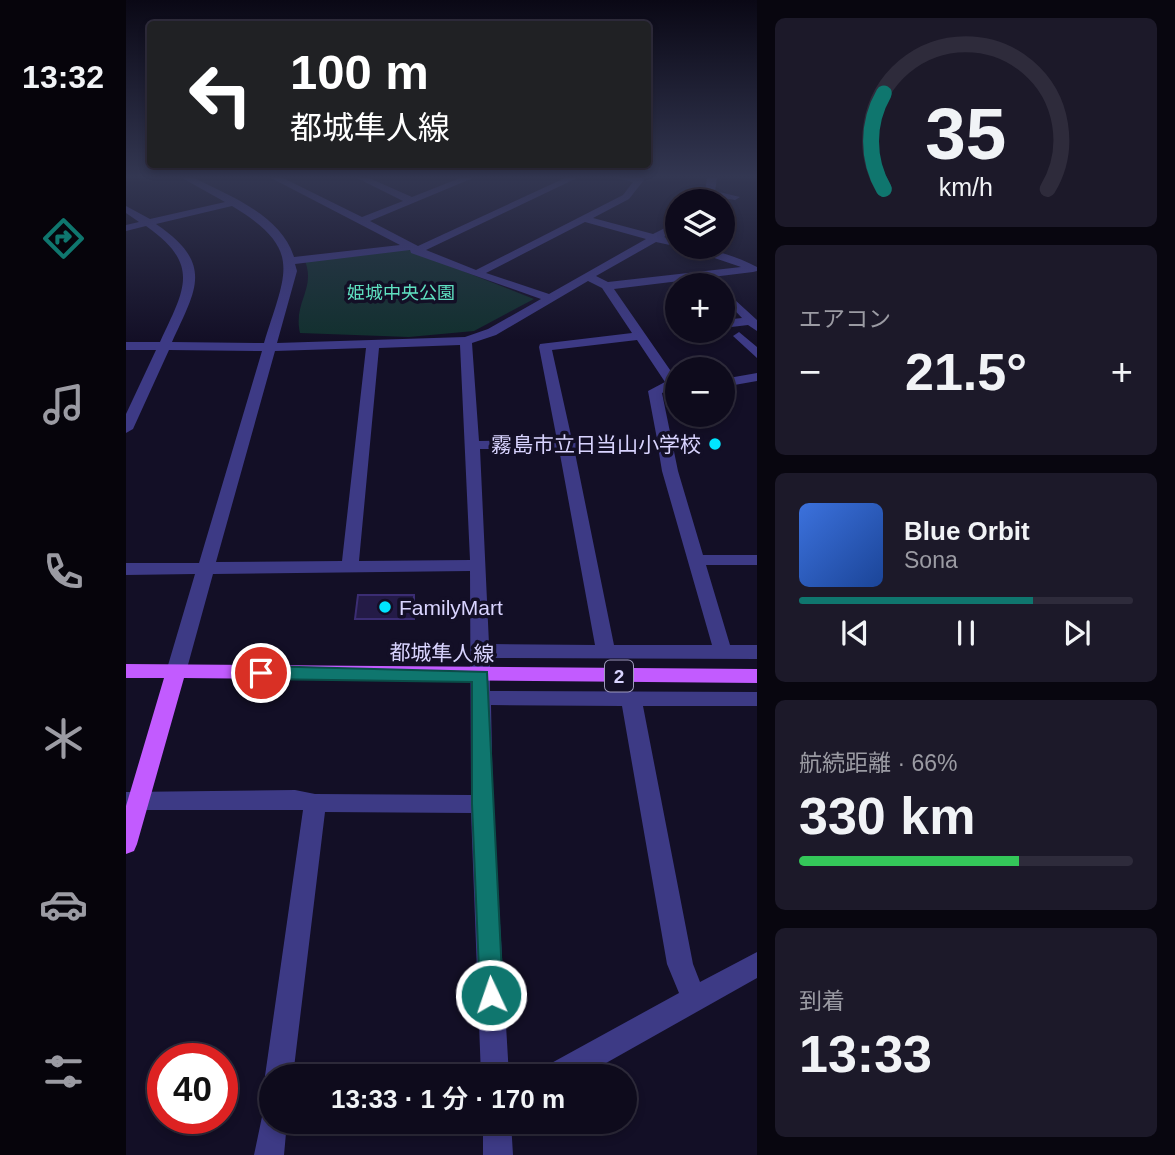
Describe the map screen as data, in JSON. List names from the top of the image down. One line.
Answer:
{"streets":{"main road":["都城隼人線","2"]},"parks":["姫城中央公園"],"places":["霧島市立日当山小学校","FamilyMart"],"page":{"tabs":"13:32","turn":["100 m","都城隼人線"],"map_buttons":["+","−"],"tile":["エアコン",["航続距離 · 66%","330 km"],["到着","13:33"]],"heat":["−","21.5°","+"],"song":["Blue Orbit","Sona"],"limit":"40","trip":"13:33 · 1 分 · 170 m","gauge":["35","km/h"]}}
